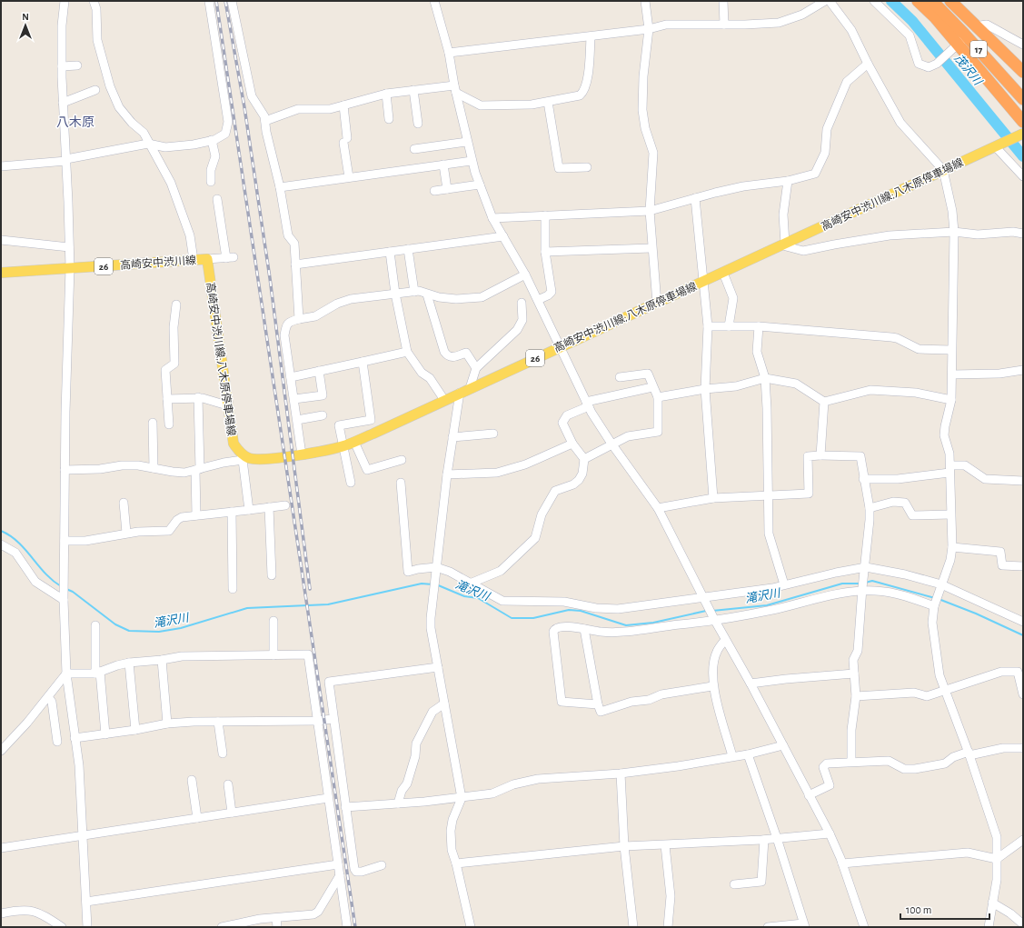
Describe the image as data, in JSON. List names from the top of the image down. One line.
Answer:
{"streets":{"highway":["17"],"main road":["高崎安中渋川線;八木原停車場線","高崎安中渋川線","26"]},"crossings":[["高崎安中渋川線;八木原停車場線","高崎安中渋川線"],["高崎安中渋川線;八木原停車場線","26"]],"districts":["八木原"],"water":["茂沢川","滝沢川"],"scale_bar":"100 m","north":"top"}
